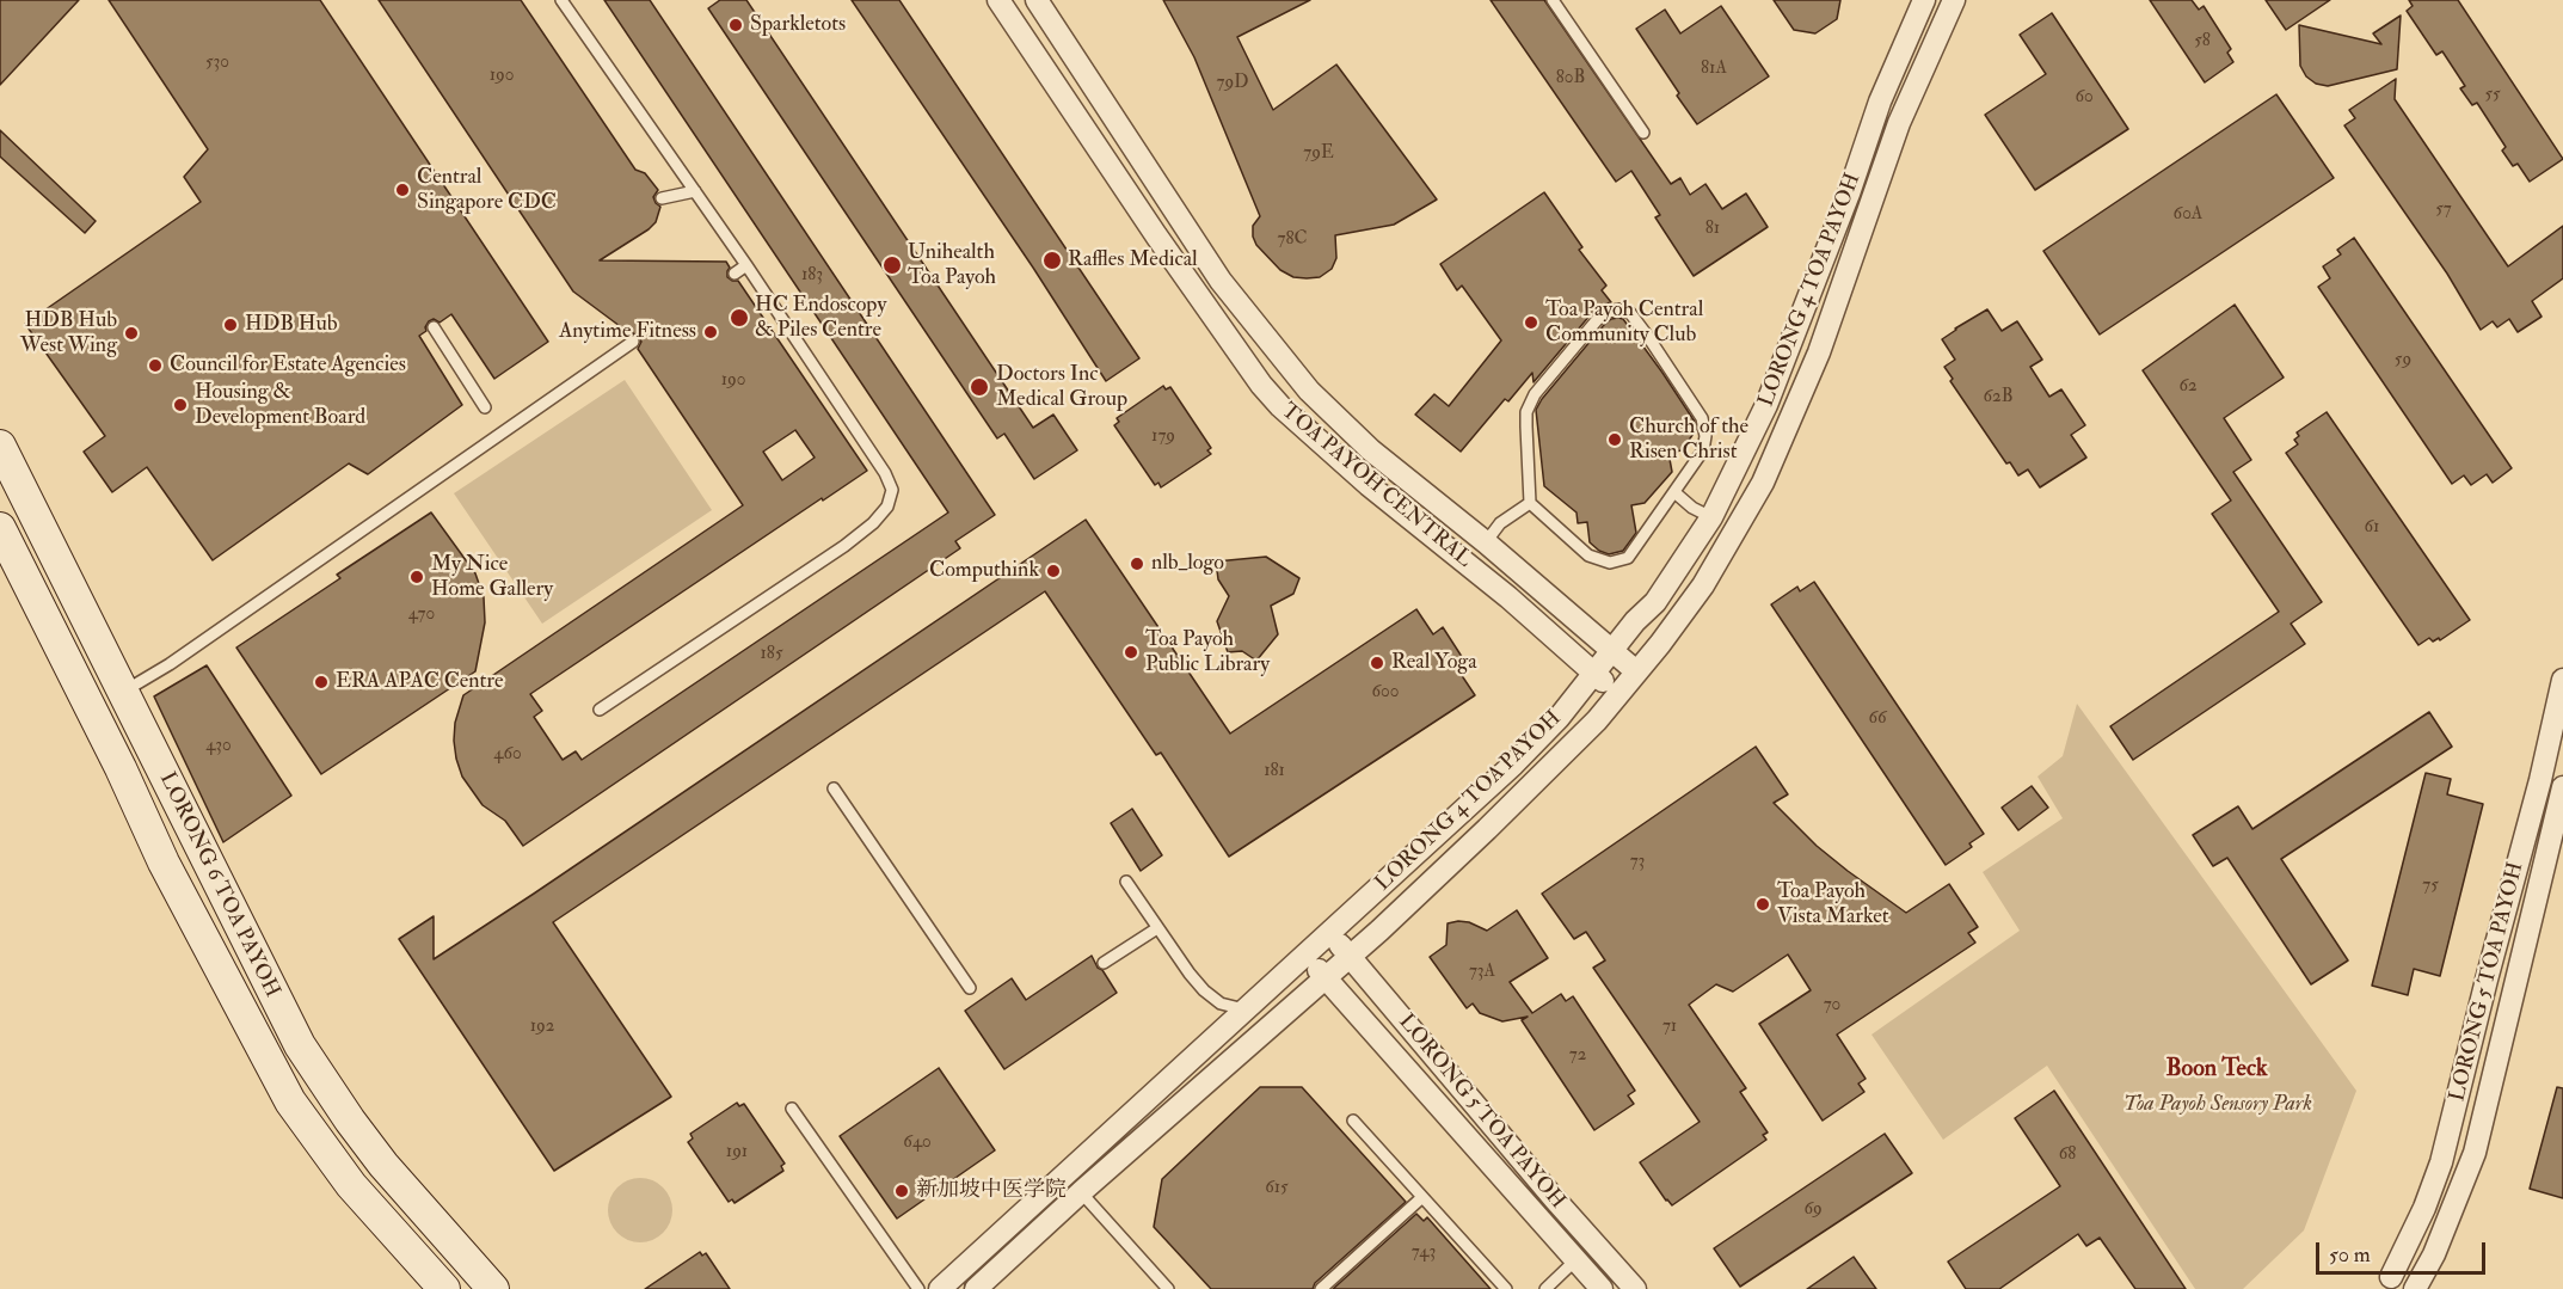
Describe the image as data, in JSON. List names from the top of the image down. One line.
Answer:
{"streets":{"main road":["LORONG 6 TOA PAYOH"],"street":["LORONG 4 TOA PAYOH","TOA PAYOH CENTRAL","LORONG 5 TOA PAYOH"]},"crossings":[["LORONG 4 TOA PAYOH","TOA PAYOH CENTRAL"],["LORONG 4 TOA PAYOH","LORONG 5 TOA PAYOH"]],"districts":["Boon Teck"],"parks":["Toa Payoh Sensory Park"],"places":["Sparkletots","Central Singapore CDC","Raffles Medical","Unihealth Toa Payoh","HC Endoscopy & Piles Centre","Toa Payoh Central Community Club","HDB Hub","Anytime Fitness","HDB Hub West Wing","Council for Estate Agencies","Doctors Inc Medical Group","Housing & Development Board","Church of the Risen Christ","nlb_logo","Computhink","My Nice Home Gallery","Toa Payoh Public Library","Real Yoga","ERA APAC Centre","Toa Payoh Vista Market","新加坡中医学院"],"house_numbers":["58","530","81A","190","80B","79D","55","60","79E","57","60A","81","78C","183","59","190","62","62B","179","61","470","185","600","66","430","460","181","73","75","73A","70","192","71","72","640","191","68","615","69","743"],"scale_bar":"50 m"}
